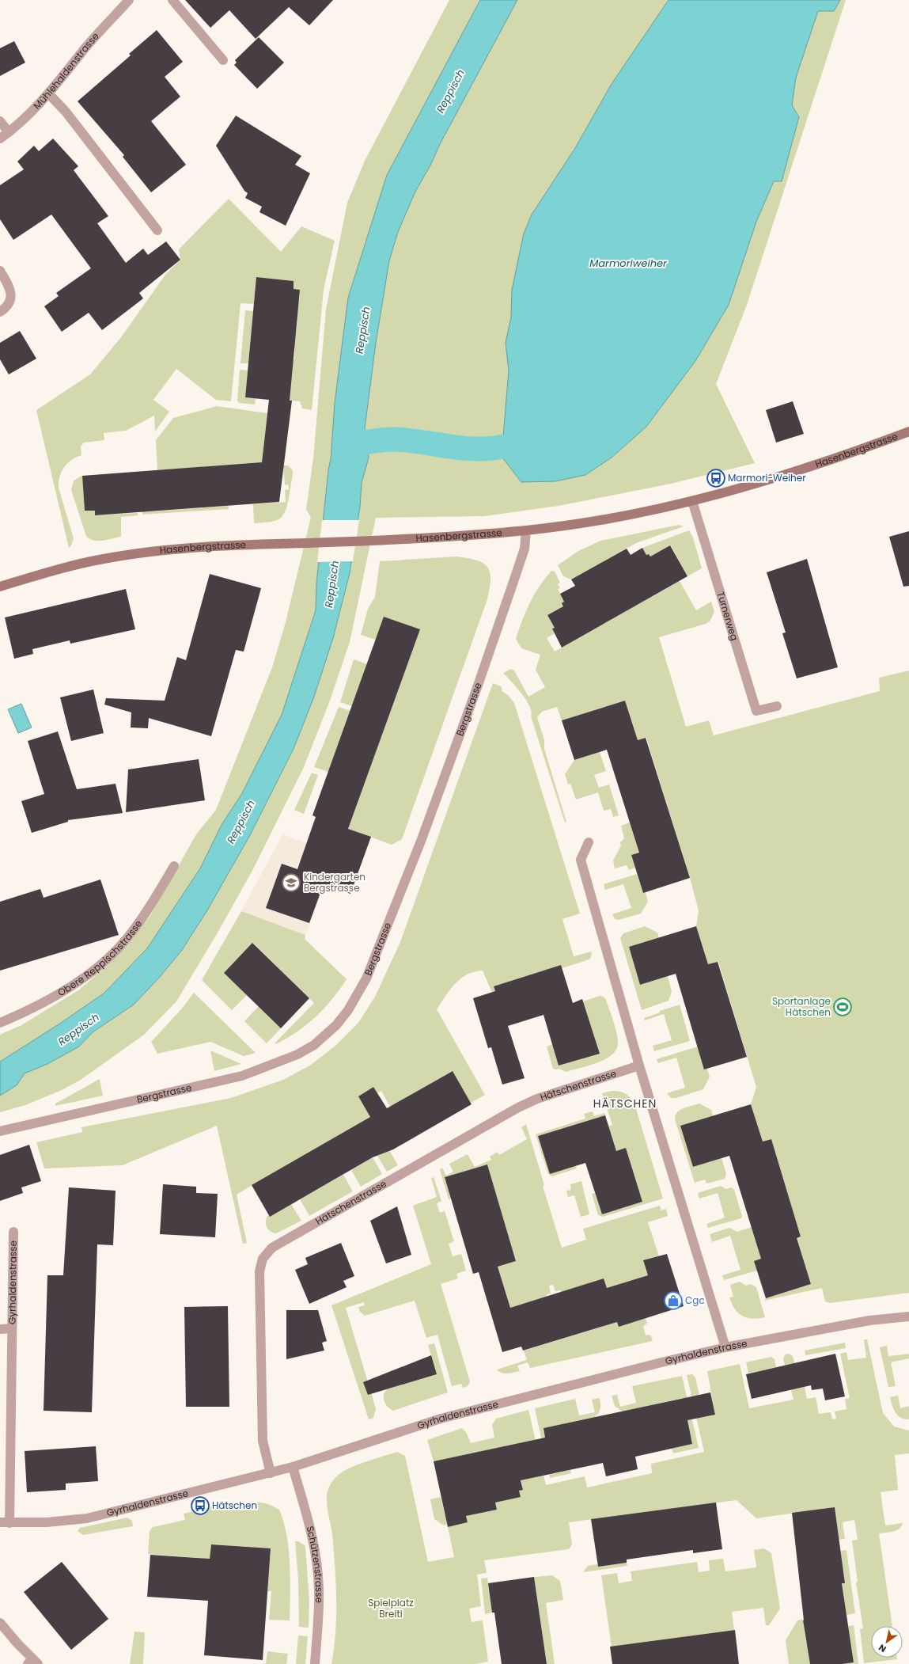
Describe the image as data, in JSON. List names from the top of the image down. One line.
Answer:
{"streets":{"street":["Mühlehaldenstrasse","Hasenbergstrasse","Turnerweg","Bergstrasse","Obere Reppischstrasse","Hätschenstrasse","Gyrhaldenstrasse","Schützenstrasse"]},"crossings":[["Hasenbergstrasse","Turnerweg"],["Hasenbergstrasse","Bergstrasse"],["Hätschenstrasse","Gyrhaldenstrasse"],["Gyrhaldenstrasse","Schützenstrasse"]],"districts":["HÄTSCHEN"],"water":["Reppisch","Marmoriweiher"],"parks":["Spielplatz Breiti"],"places":{"bus stop":["Marmori-Weiher","Hätschen"],"school or university":["Kindergarten Bergstrasse"],"sports":["Sportanlage Hätschen"],"shop":["Cgc"]},"north":"bottom left"}
